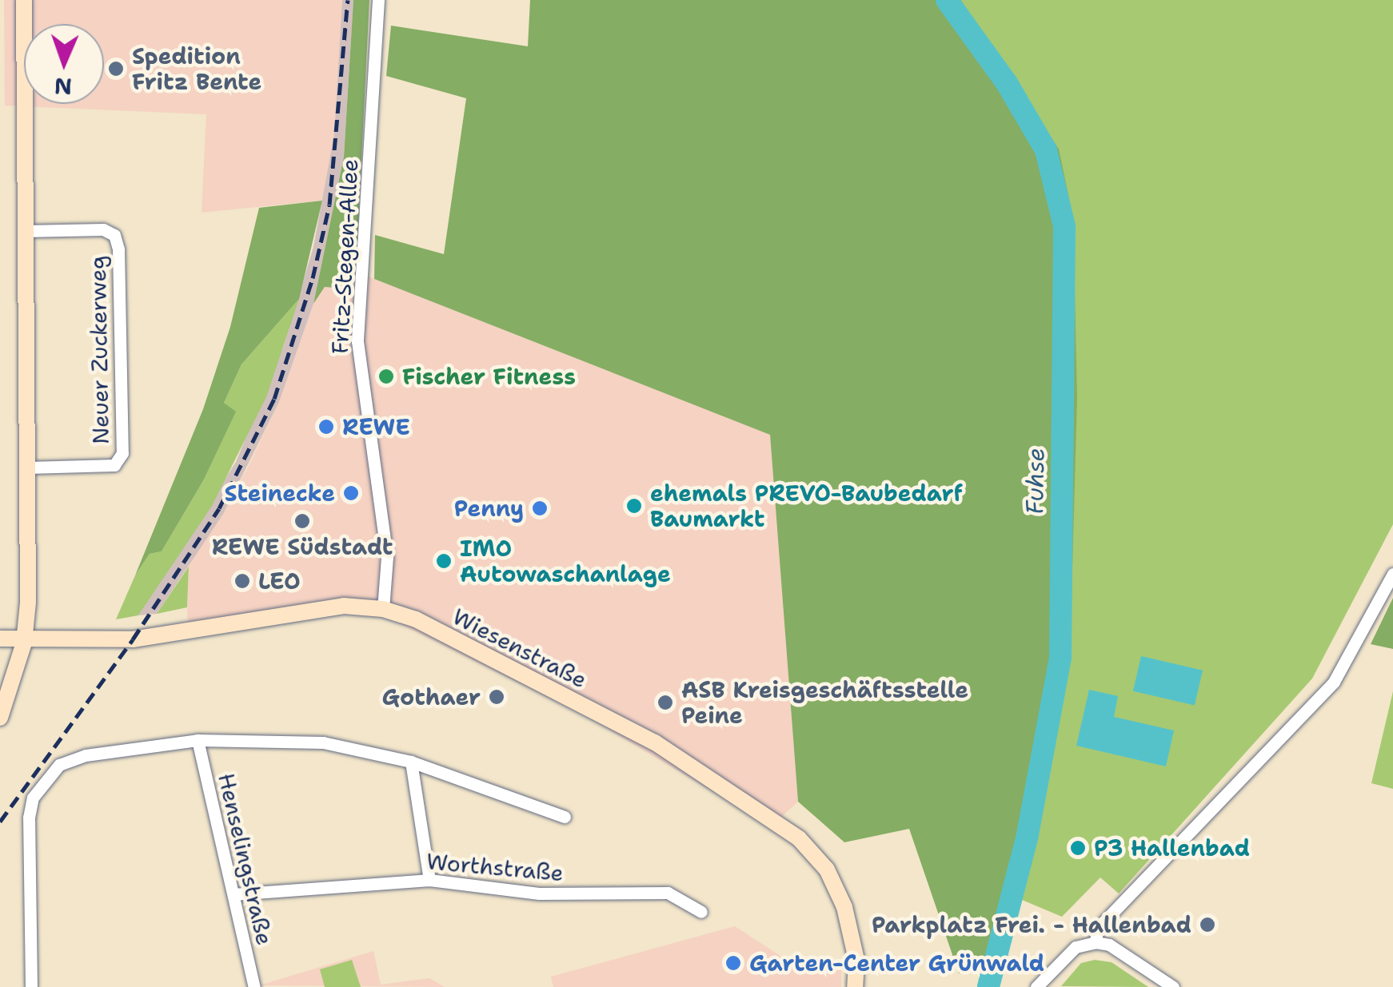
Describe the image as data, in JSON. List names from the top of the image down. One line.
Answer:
{"streets":{"street":["Fritz-Stegen-Allee","Neuer Zuckerweg","Wiesenstraße","Henselingstraße","Worthstraße"]},"crossings":[["Fritz-Stegen-Allee","Wiesenstraße"],["Henselingstraße","Worthstraße"]],"water":["Fuhse"],"places":["Spedition Fritz Bente","Fischer Fitness","REWE","Steinecke","ehemals PREVO-Baubedarf Baumarkt","Penny","REWE Südstadt","IMO Autowaschanlage","LEO","Gothaer","ASB Kreisgeschäftsstelle Peine","P3 Hallenbad","Parkplatz Frei. - Hallenbad","Garten-Center Grünwald"],"north":"bottom"}
